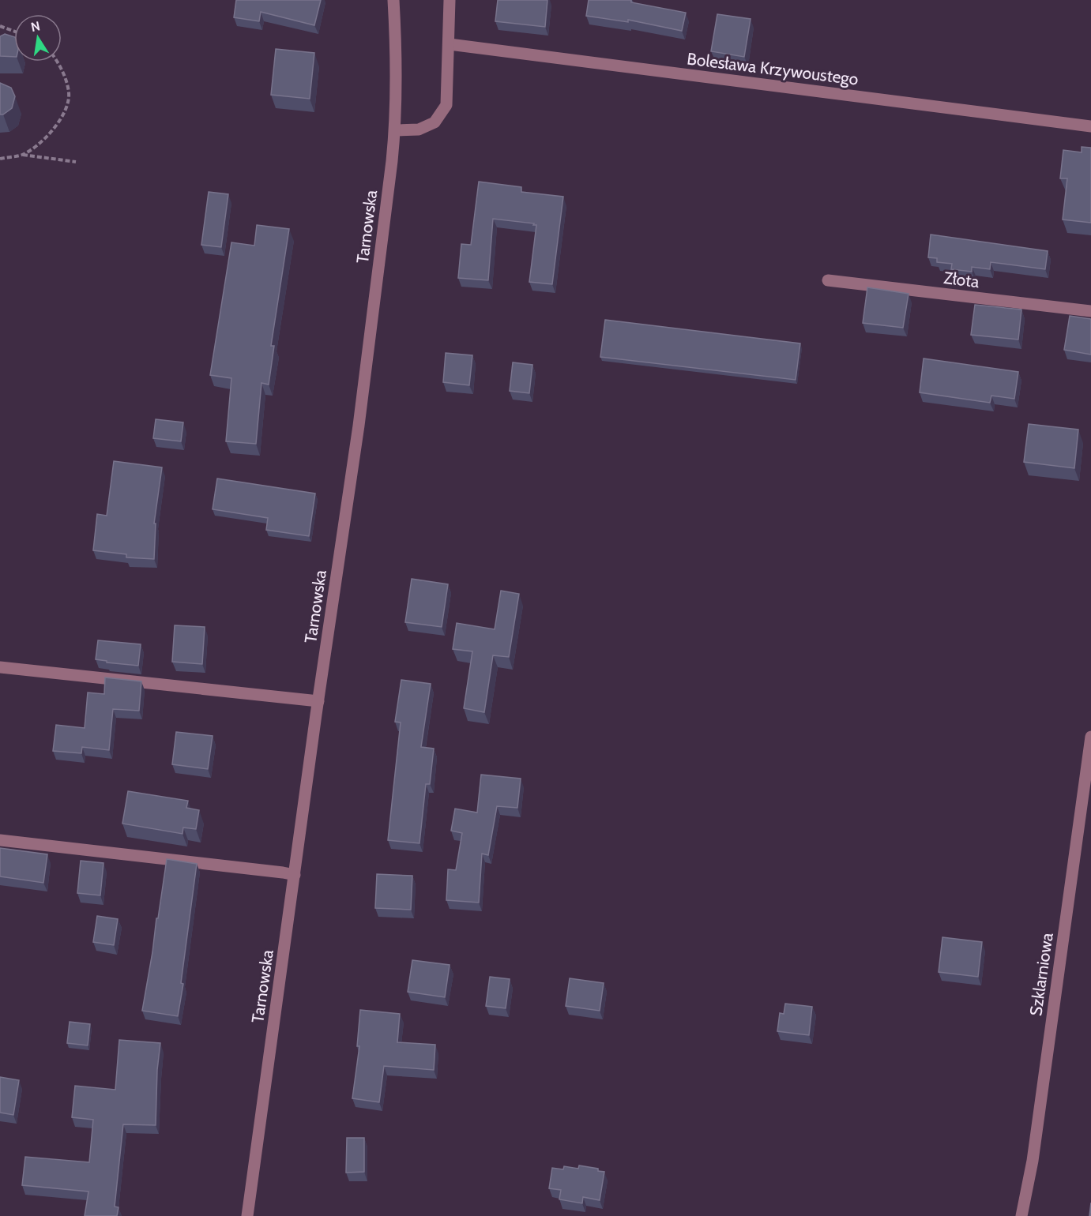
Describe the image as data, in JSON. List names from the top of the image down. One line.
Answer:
{"streets":{"street":["Bolesława Krzywoustego","Tarnowska","Złota","Szklarniowa"]},"north":"top"}
